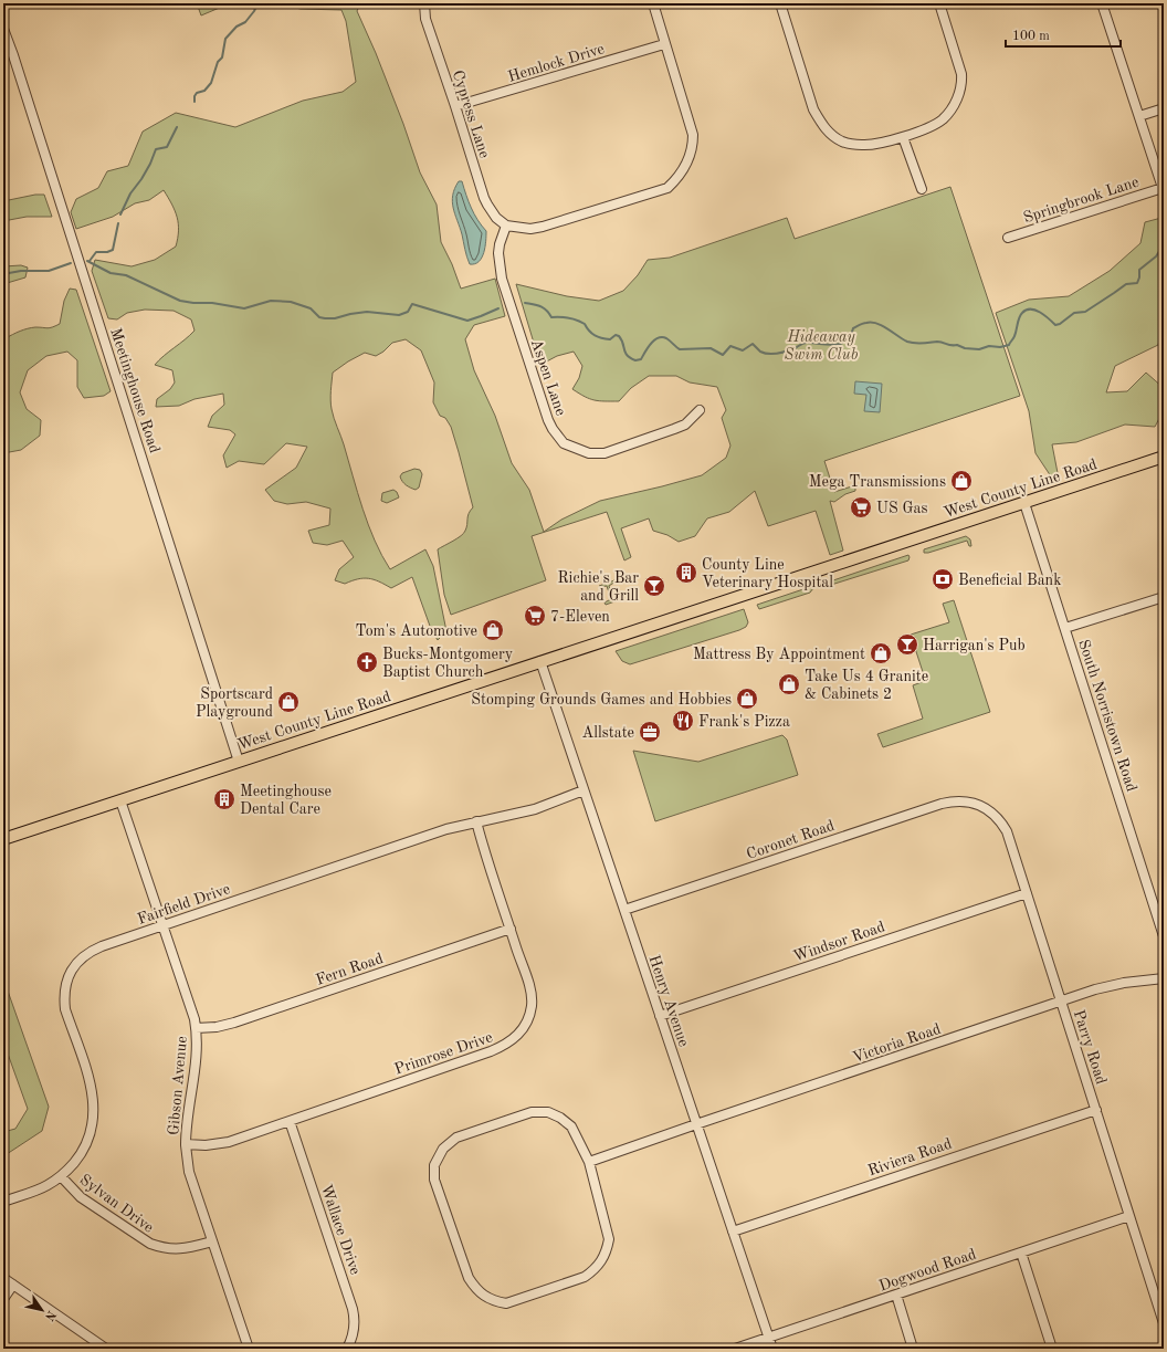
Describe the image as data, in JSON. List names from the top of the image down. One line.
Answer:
{"streets":{"main road":["West County Line Road"],"street":["Hemlock Drive","Cypress Lane","Springbrook Lane","Aspen Lane","Meetinghouse Road","South Norristown Road","Coronet Road","Fairfield Drive","Windsor Road","Fern Road","Henry Avenue","Victoria Road","Parry Road","Primrose Drive","Gibson Avenue","Riviera Road","Sylvan Drive","Wallace Drive","Dogwood Road"]},"crossings":[["Hemlock Drive","Cypress Lane"],["Cypress Lane","Aspen Lane"],["Meetinghouse Road","West County Line Road"],["West County Line Road","South Norristown Road"],["West County Line Road","Henry Avenue"],["West County Line Road","Gibson Avenue"],["Coronet Road","Henry Avenue"],["Coronet Road","Parry Road"],["Fairfield Drive","Henry Avenue"],["Fairfield Drive","Primrose Drive"],["Fairfield Drive","Gibson Avenue"],["Fairfield Drive","Sylvan Drive"],["Windsor Road","Henry Avenue"],["Windsor Road","Parry Road"],["Fern Road","Primrose Drive"],["Fern Road","Gibson Avenue"],["Henry Avenue","Victoria Road"],["Henry Avenue","Riviera Road"],["Henry Avenue","Dogwood Road"],["Victoria Road","Parry Road"],["Parry Road","Riviera Road"],["Parry Road","Dogwood Road"],["Primrose Drive","Gibson Avenue"],["Primrose Drive","Wallace Drive"],["Gibson Avenue","Sylvan Drive"]],"parks":["Hideaway Swim Club"],"places":{"shop":["Mega Transmissions","Tom's Automotive","Mattress By Appointment","Take Us 4 Granite & Cabinets 2","Stomping Grounds Games and Hobbies","Sportscard Playground"],"supermarket":["US Gas","7-Eleven"],"building":["County Line Veterinary Hospital","Meetinghouse Dental Care"],"bank":["Beneficial Bank"],"bar":["Richie's Bar and Grill","Harrigan's Pub"],"church":["Bucks-Montgomery Baptist Church"],"restaurant":["Frank's Pizza"],"office":["Allstate"]},"scale_bar":"100 m","north":"bottom right"}
